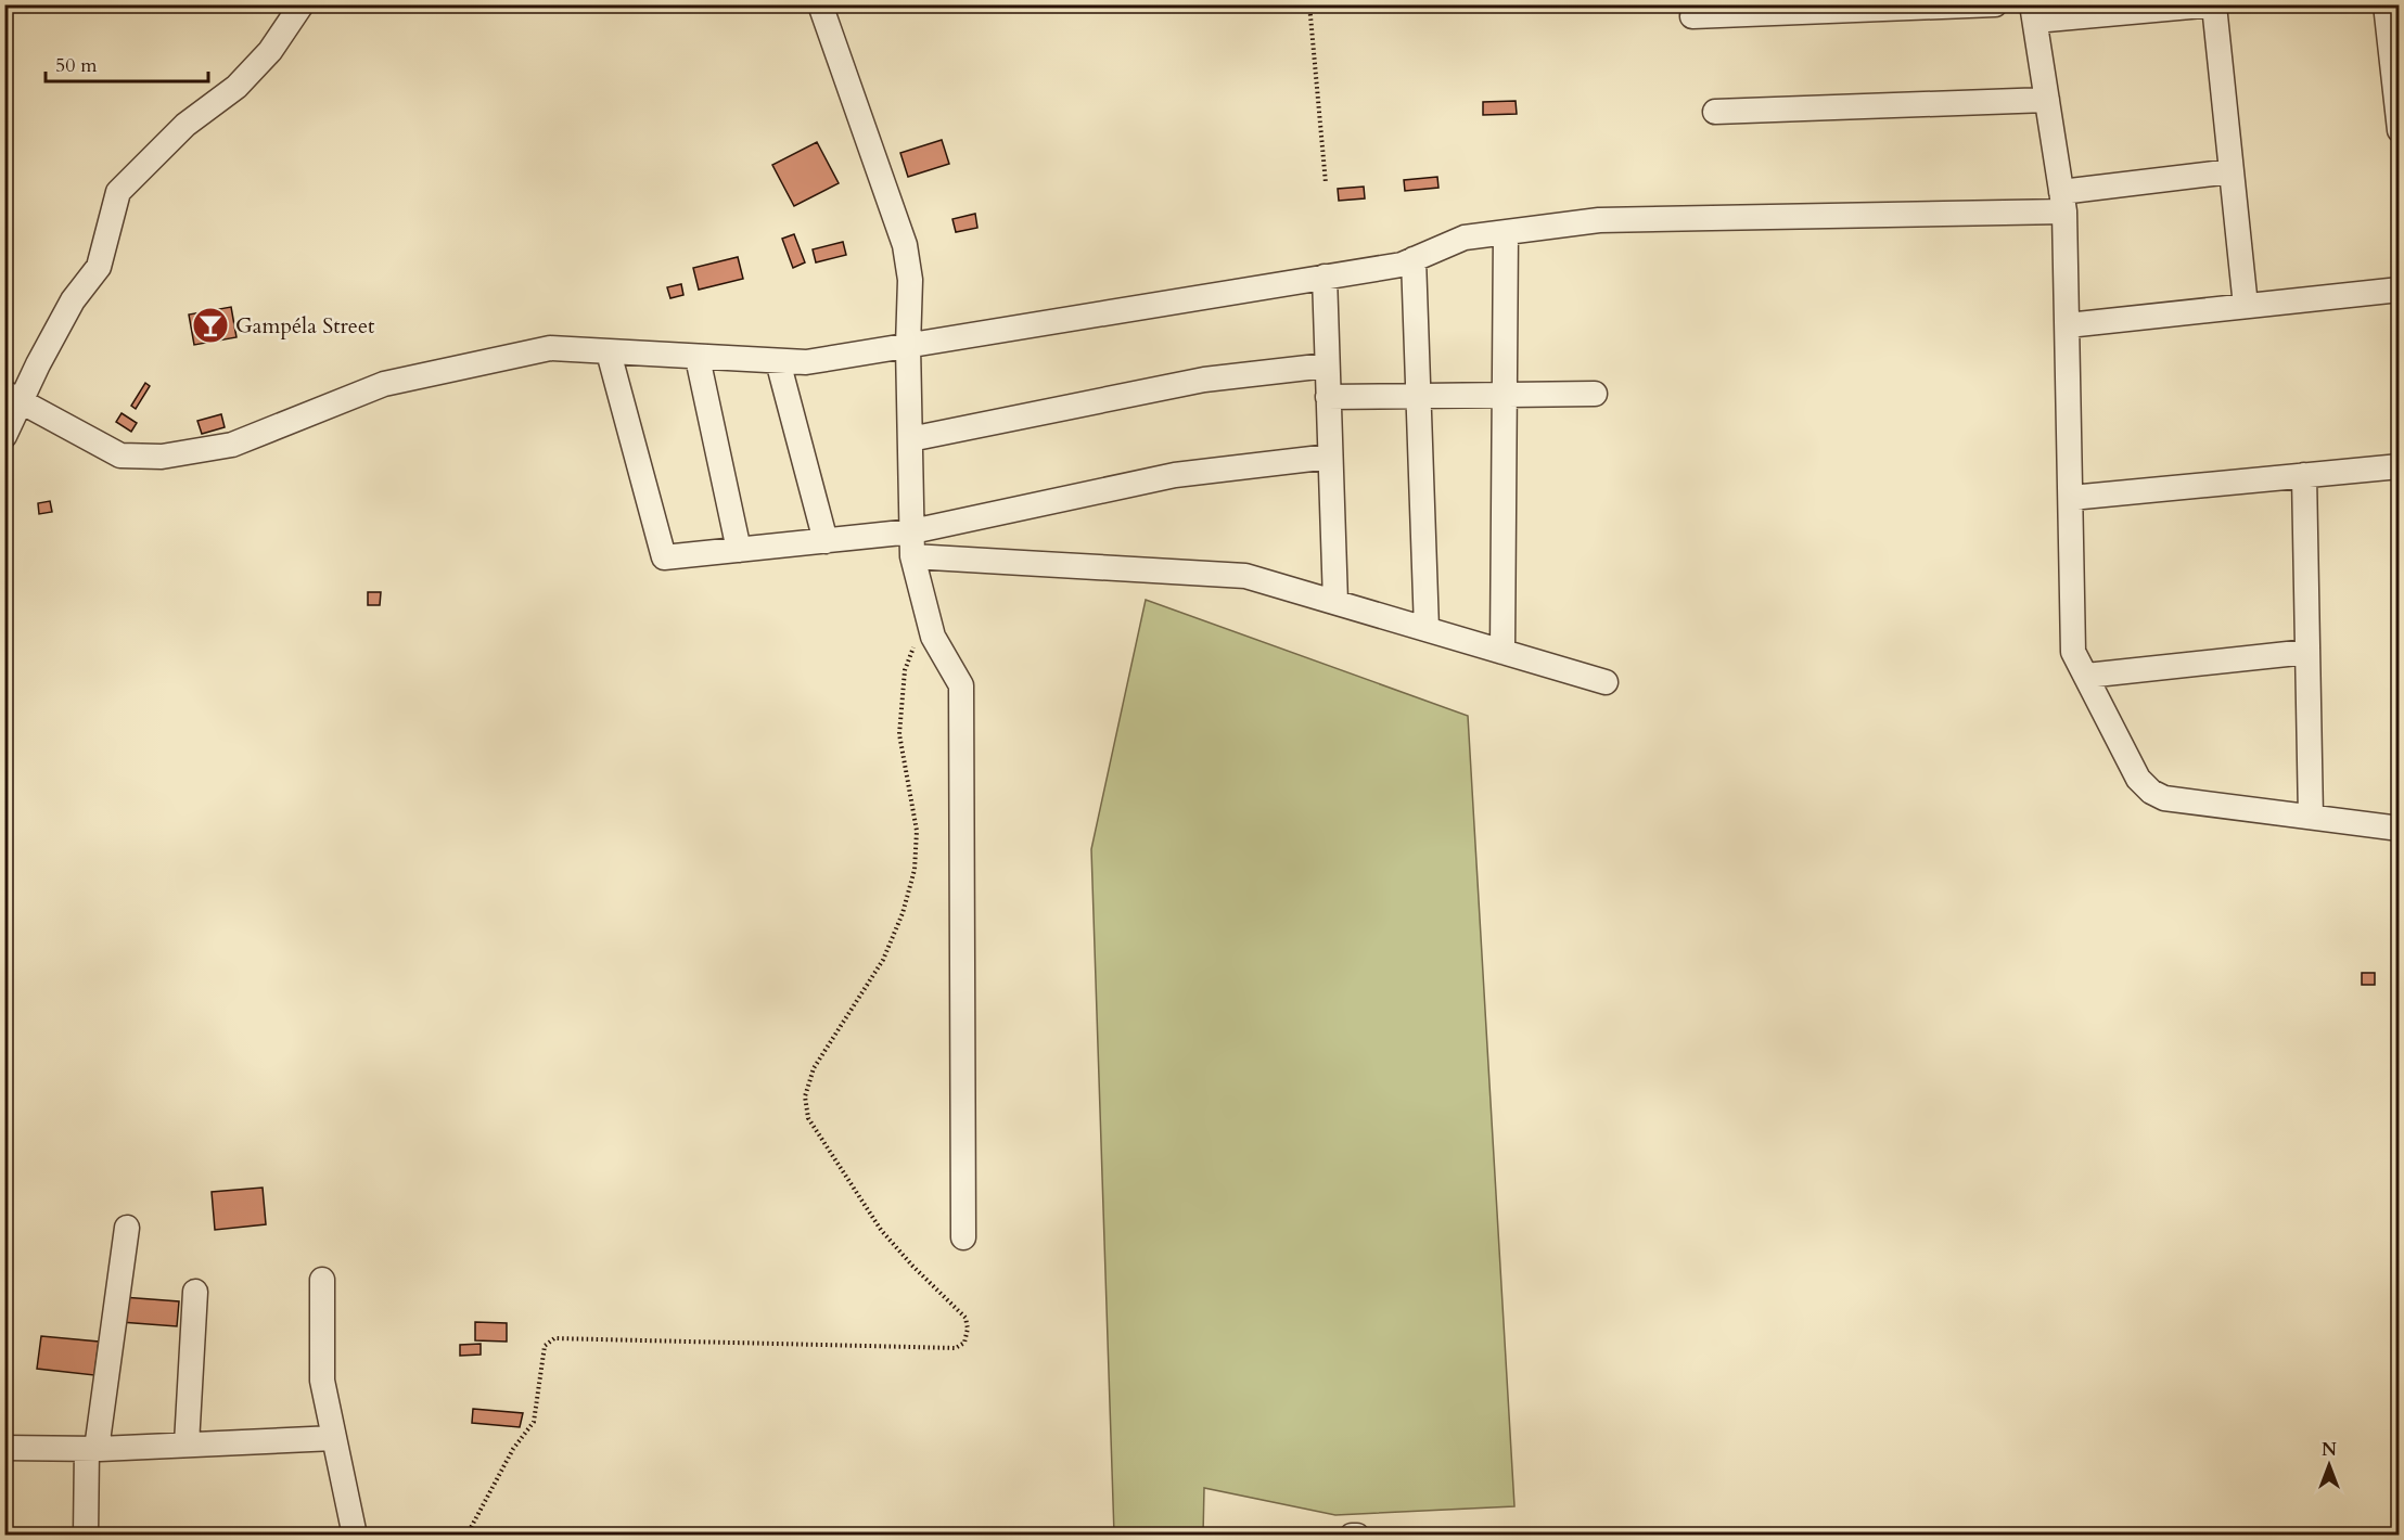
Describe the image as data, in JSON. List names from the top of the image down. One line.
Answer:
{"places":{"bar":["Gampéla Street"]},"scale_bar":"50 m","north":"top"}
